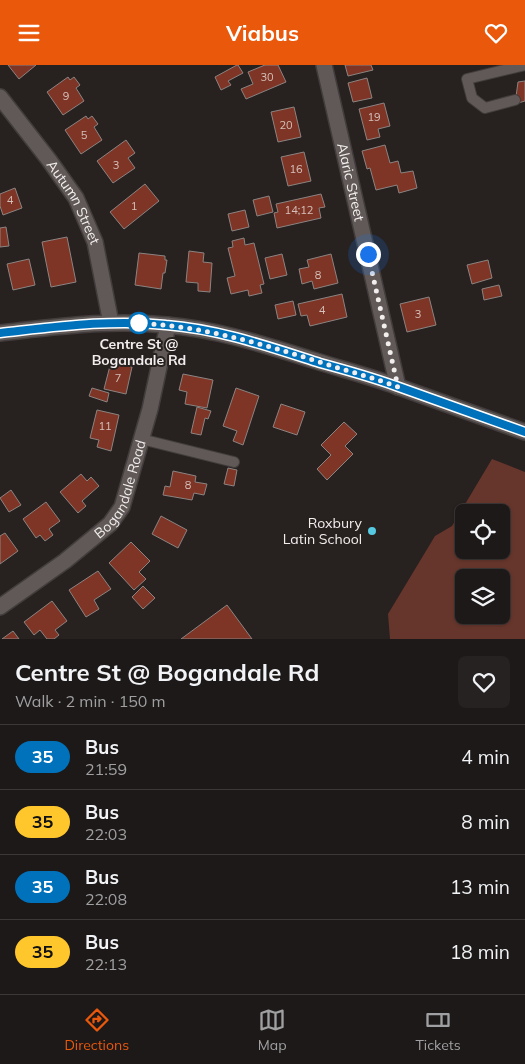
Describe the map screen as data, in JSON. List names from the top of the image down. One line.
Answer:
{"streets":{"street":["Alaric Street","Autumn Street","Bogandale Road"]},"places":["Centre St @ Bogandale Rd","Roxbury Latin School"],"lines":["bus line 35"],"house_numbers":["30","9","19","20","5","3","16","4","1","14;12","8","4","3","7","11","8"],"page":{"header":"Viabus","heading":["Centre St @ Bogandale Rd","Walk · 2 min · 150 m"],"list":[{"mark":"35","name":"Bus","note":"21:59","value":"4 min"},{"mark":"35","name":"Bus","note":"22:03","value":"8 min"},{"mark":"35","name":"Bus","note":"22:08","value":"13 min"},{"mark":"35","name":"Bus","note":"22:13","value":"18 min"}],"tabs":["Directions","Map","Tickets"]}}
